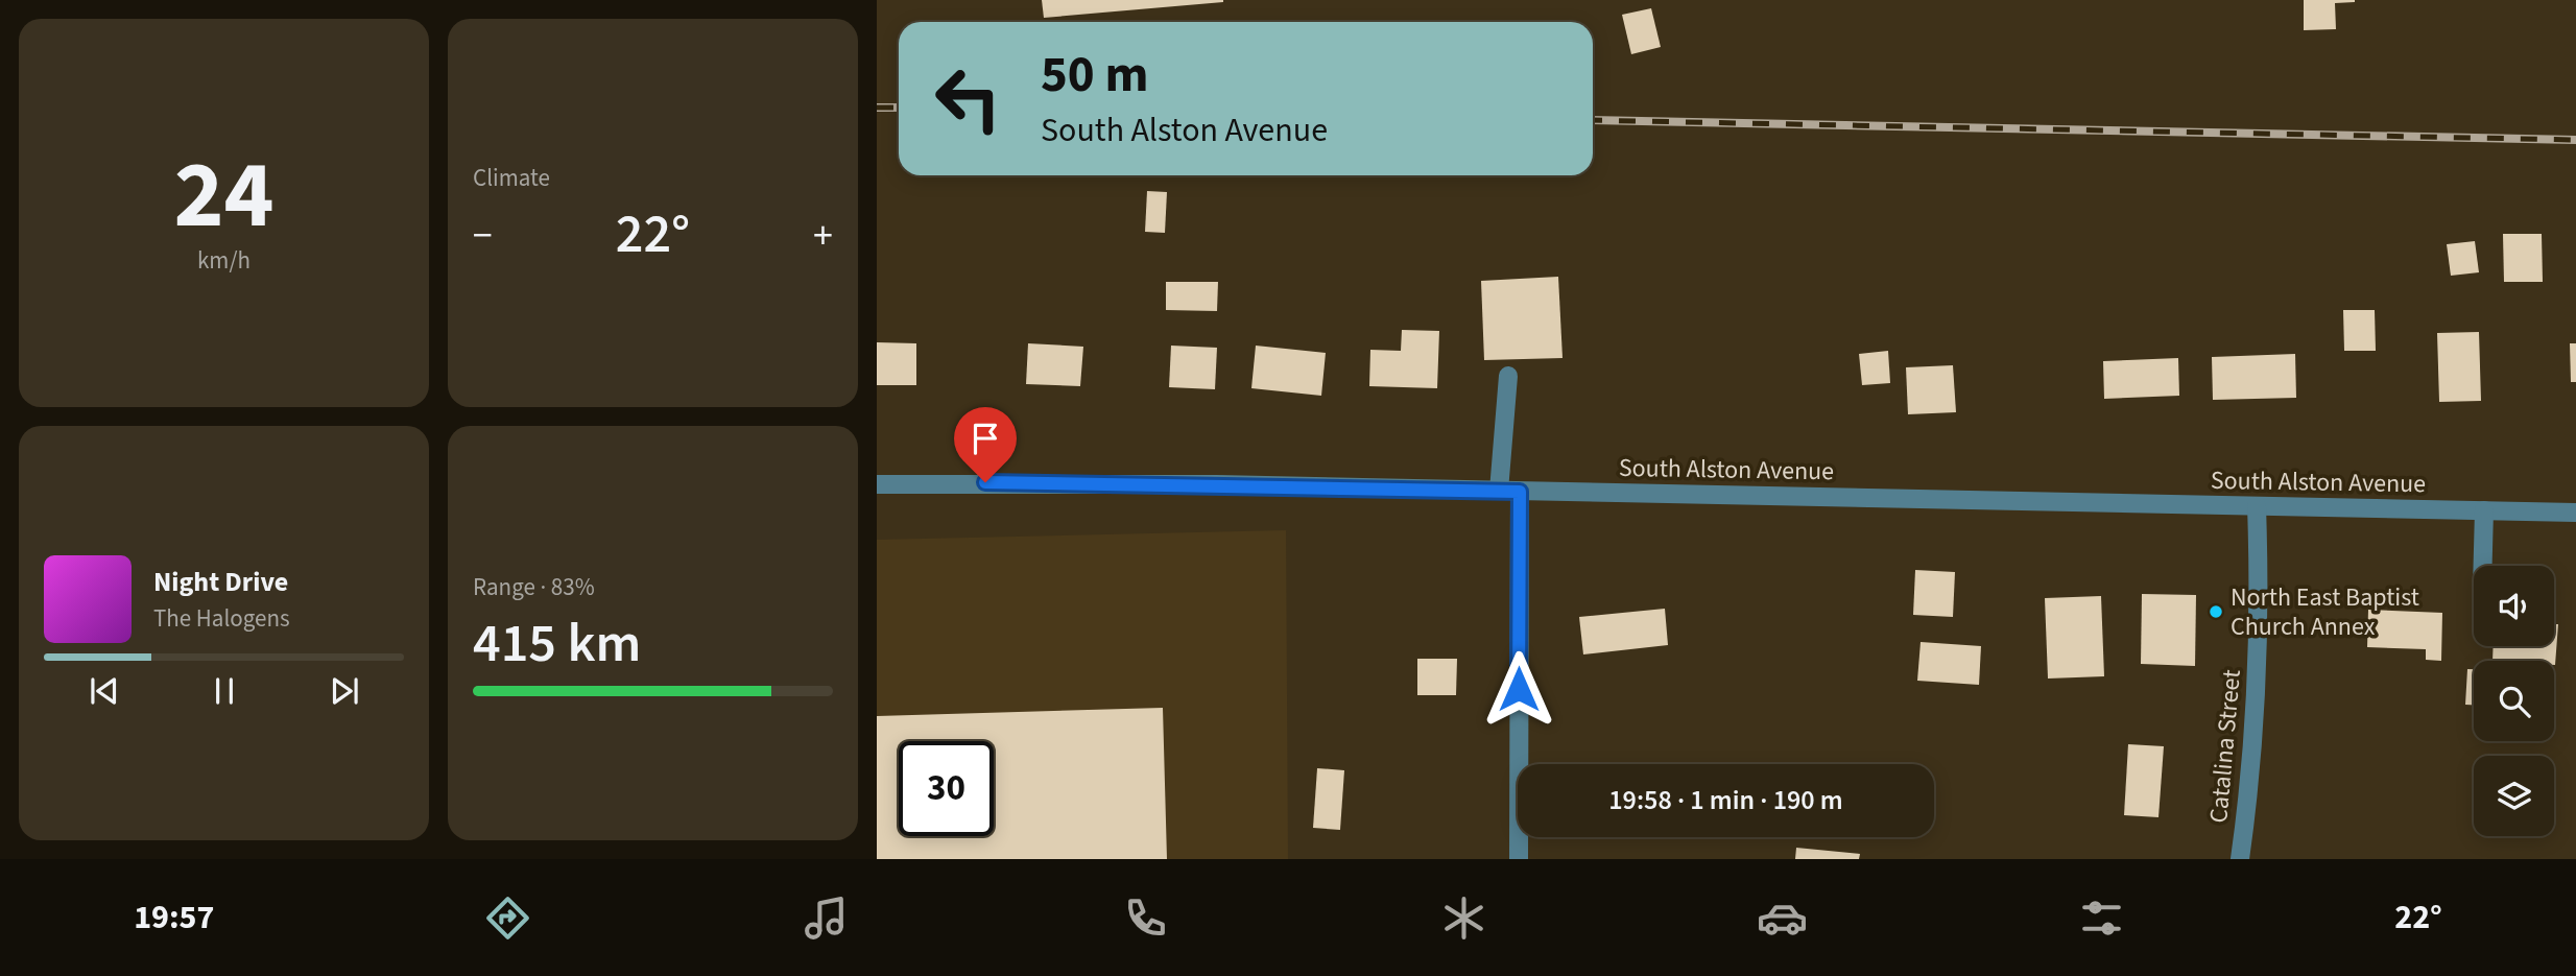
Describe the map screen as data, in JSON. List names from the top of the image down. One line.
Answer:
{"streets":{"street":["South Alston Avenue","Catalina Street"]},"crossings":[["South Alston Avenue","Catalina Street"]],"places":["North East Baptist Church Annex"],"page":{"tile":[["24","km/h"],"Climate",["Range · 83%","415 km"]],"turn":["50 m","South Alston Avenue"],"heat":["−","22°","+"],"song":["Night Drive","The Halogens"],"limit":"30","trip":"19:58 · 1 min · 190 m","tabs":["19:57","22°"]}}
